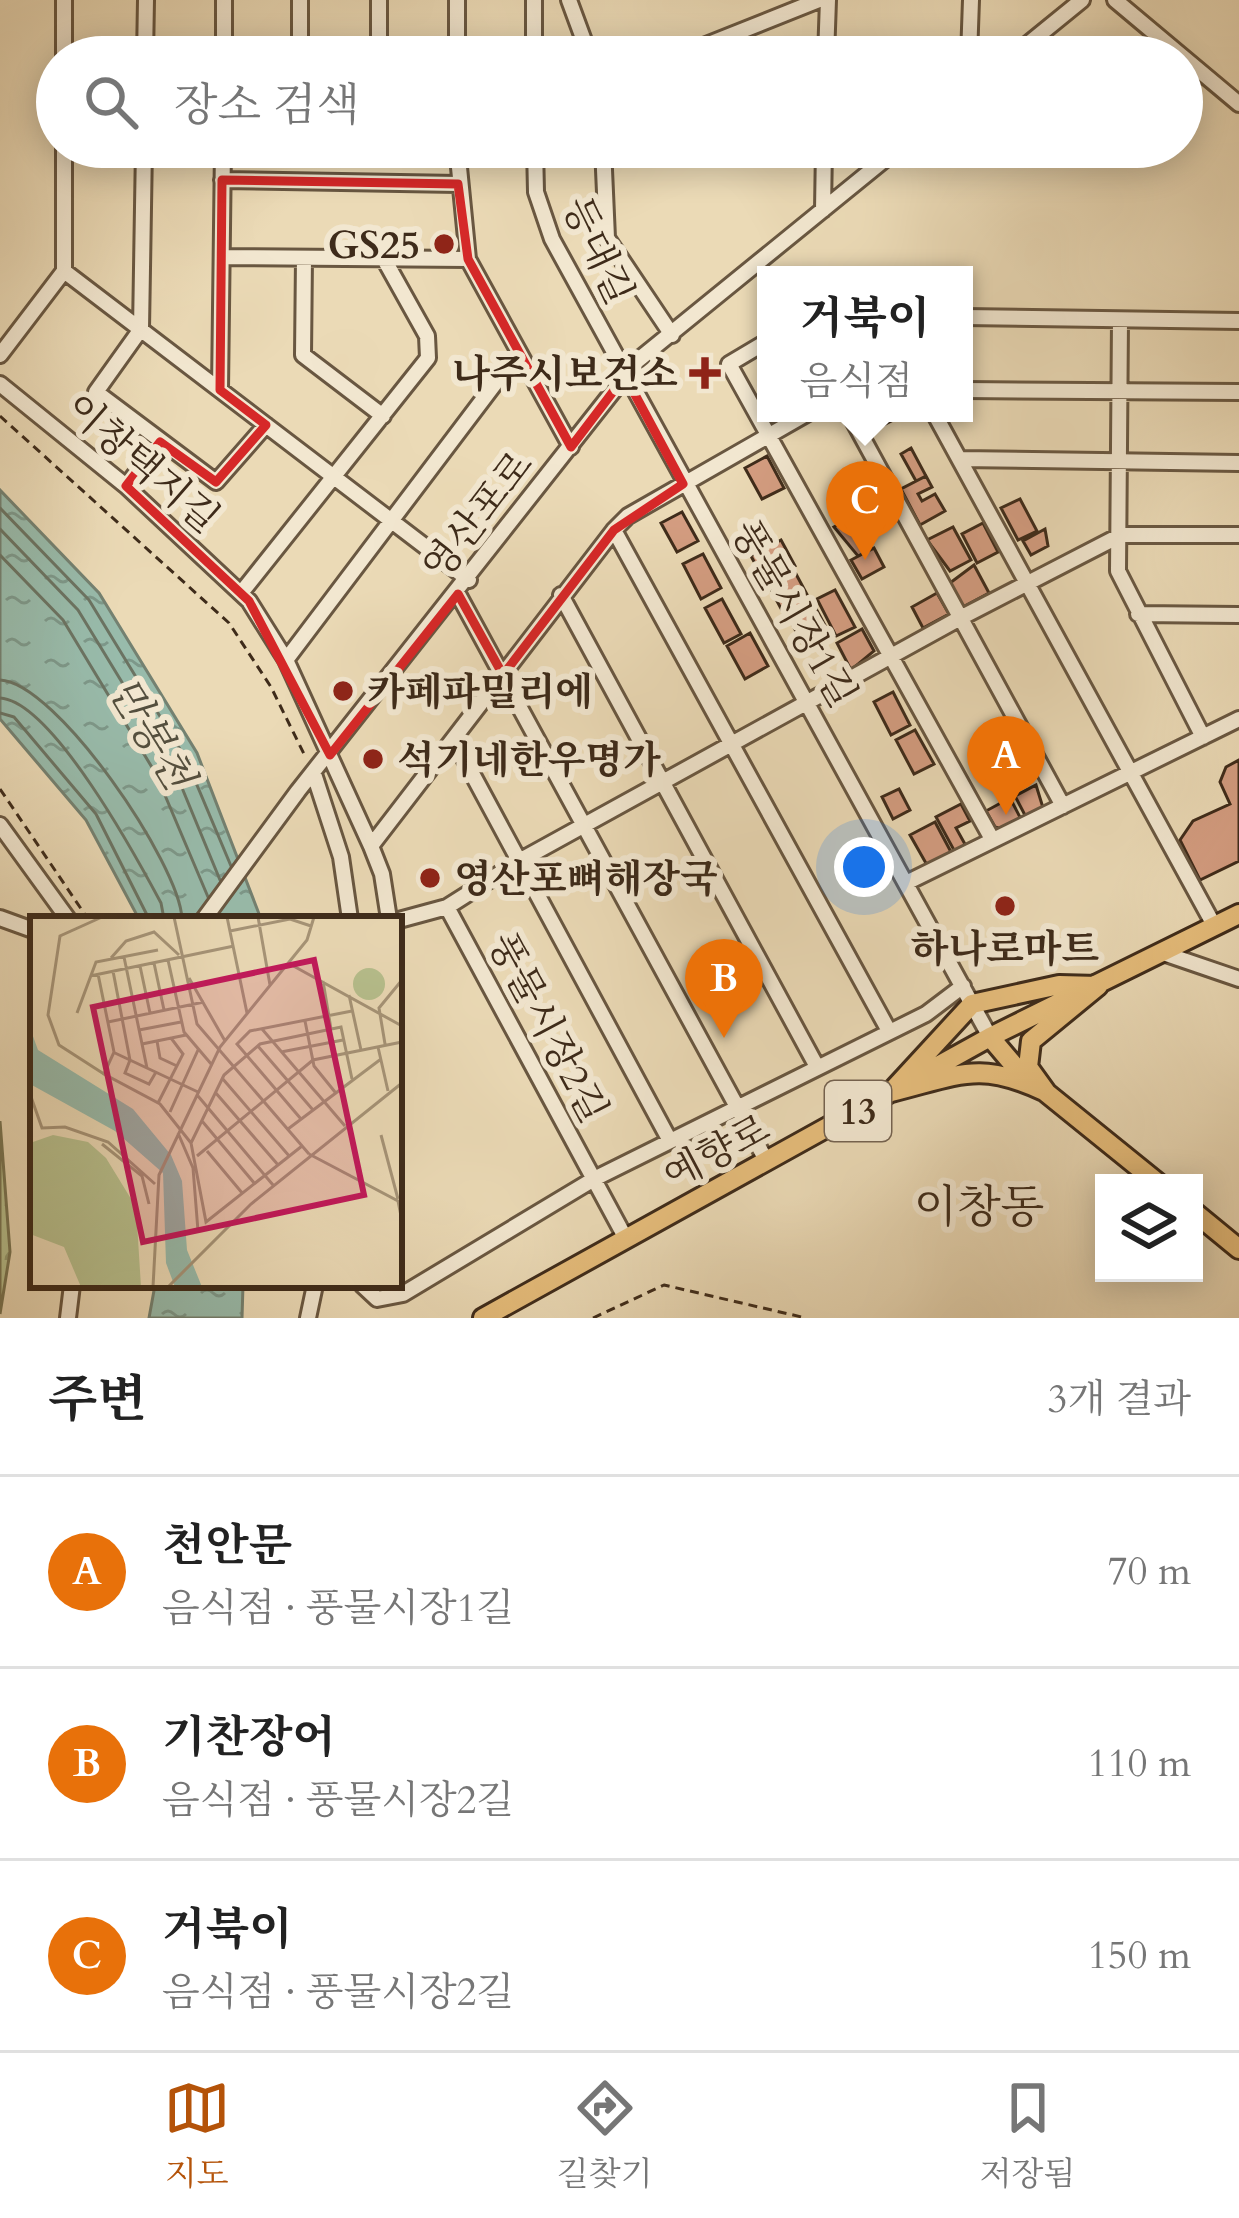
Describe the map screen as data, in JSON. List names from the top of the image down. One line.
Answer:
{"streets":{"main road":["13","예향로"],"street":["등대길","이창택지길","영산포로","풍물시장1길","풍물시장2길"]},"crossings":[["등대길","영산포로"],["등대길","풍물시장1길"],["이창택지길","영산포로"],["영산포로","풍물시장1길"],["풍물시장1길","풍물시장2길"],["풍물시장1길","예향로"],["풍물시장2길","예향로"]],"districts":["이창동"],"water":["만봉천"],"places":{"other":["GS25","카페파밀리에","석기네한우명가","영산포뼈해장국","하나로마트"],"health":["나주시보건소"]},"page":{"search":"장소 검색","popup":["거북이","음식점"],"pins":["C","A","B"],"heading":["주변","3개 결과"],"list":[{"mark":"A","name":"천안문","note":"음식점 · 풍물시장1길","value":"70 m"},{"mark":"B","name":"기찬장어","note":"음식점 · 풍물시장2길","value":"110 m"},{"mark":"C","name":"거북이","note":"음식점 · 풍물시장2길","value":"150 m"}],"nav":["지도","길찾기","저장됨"]}}
